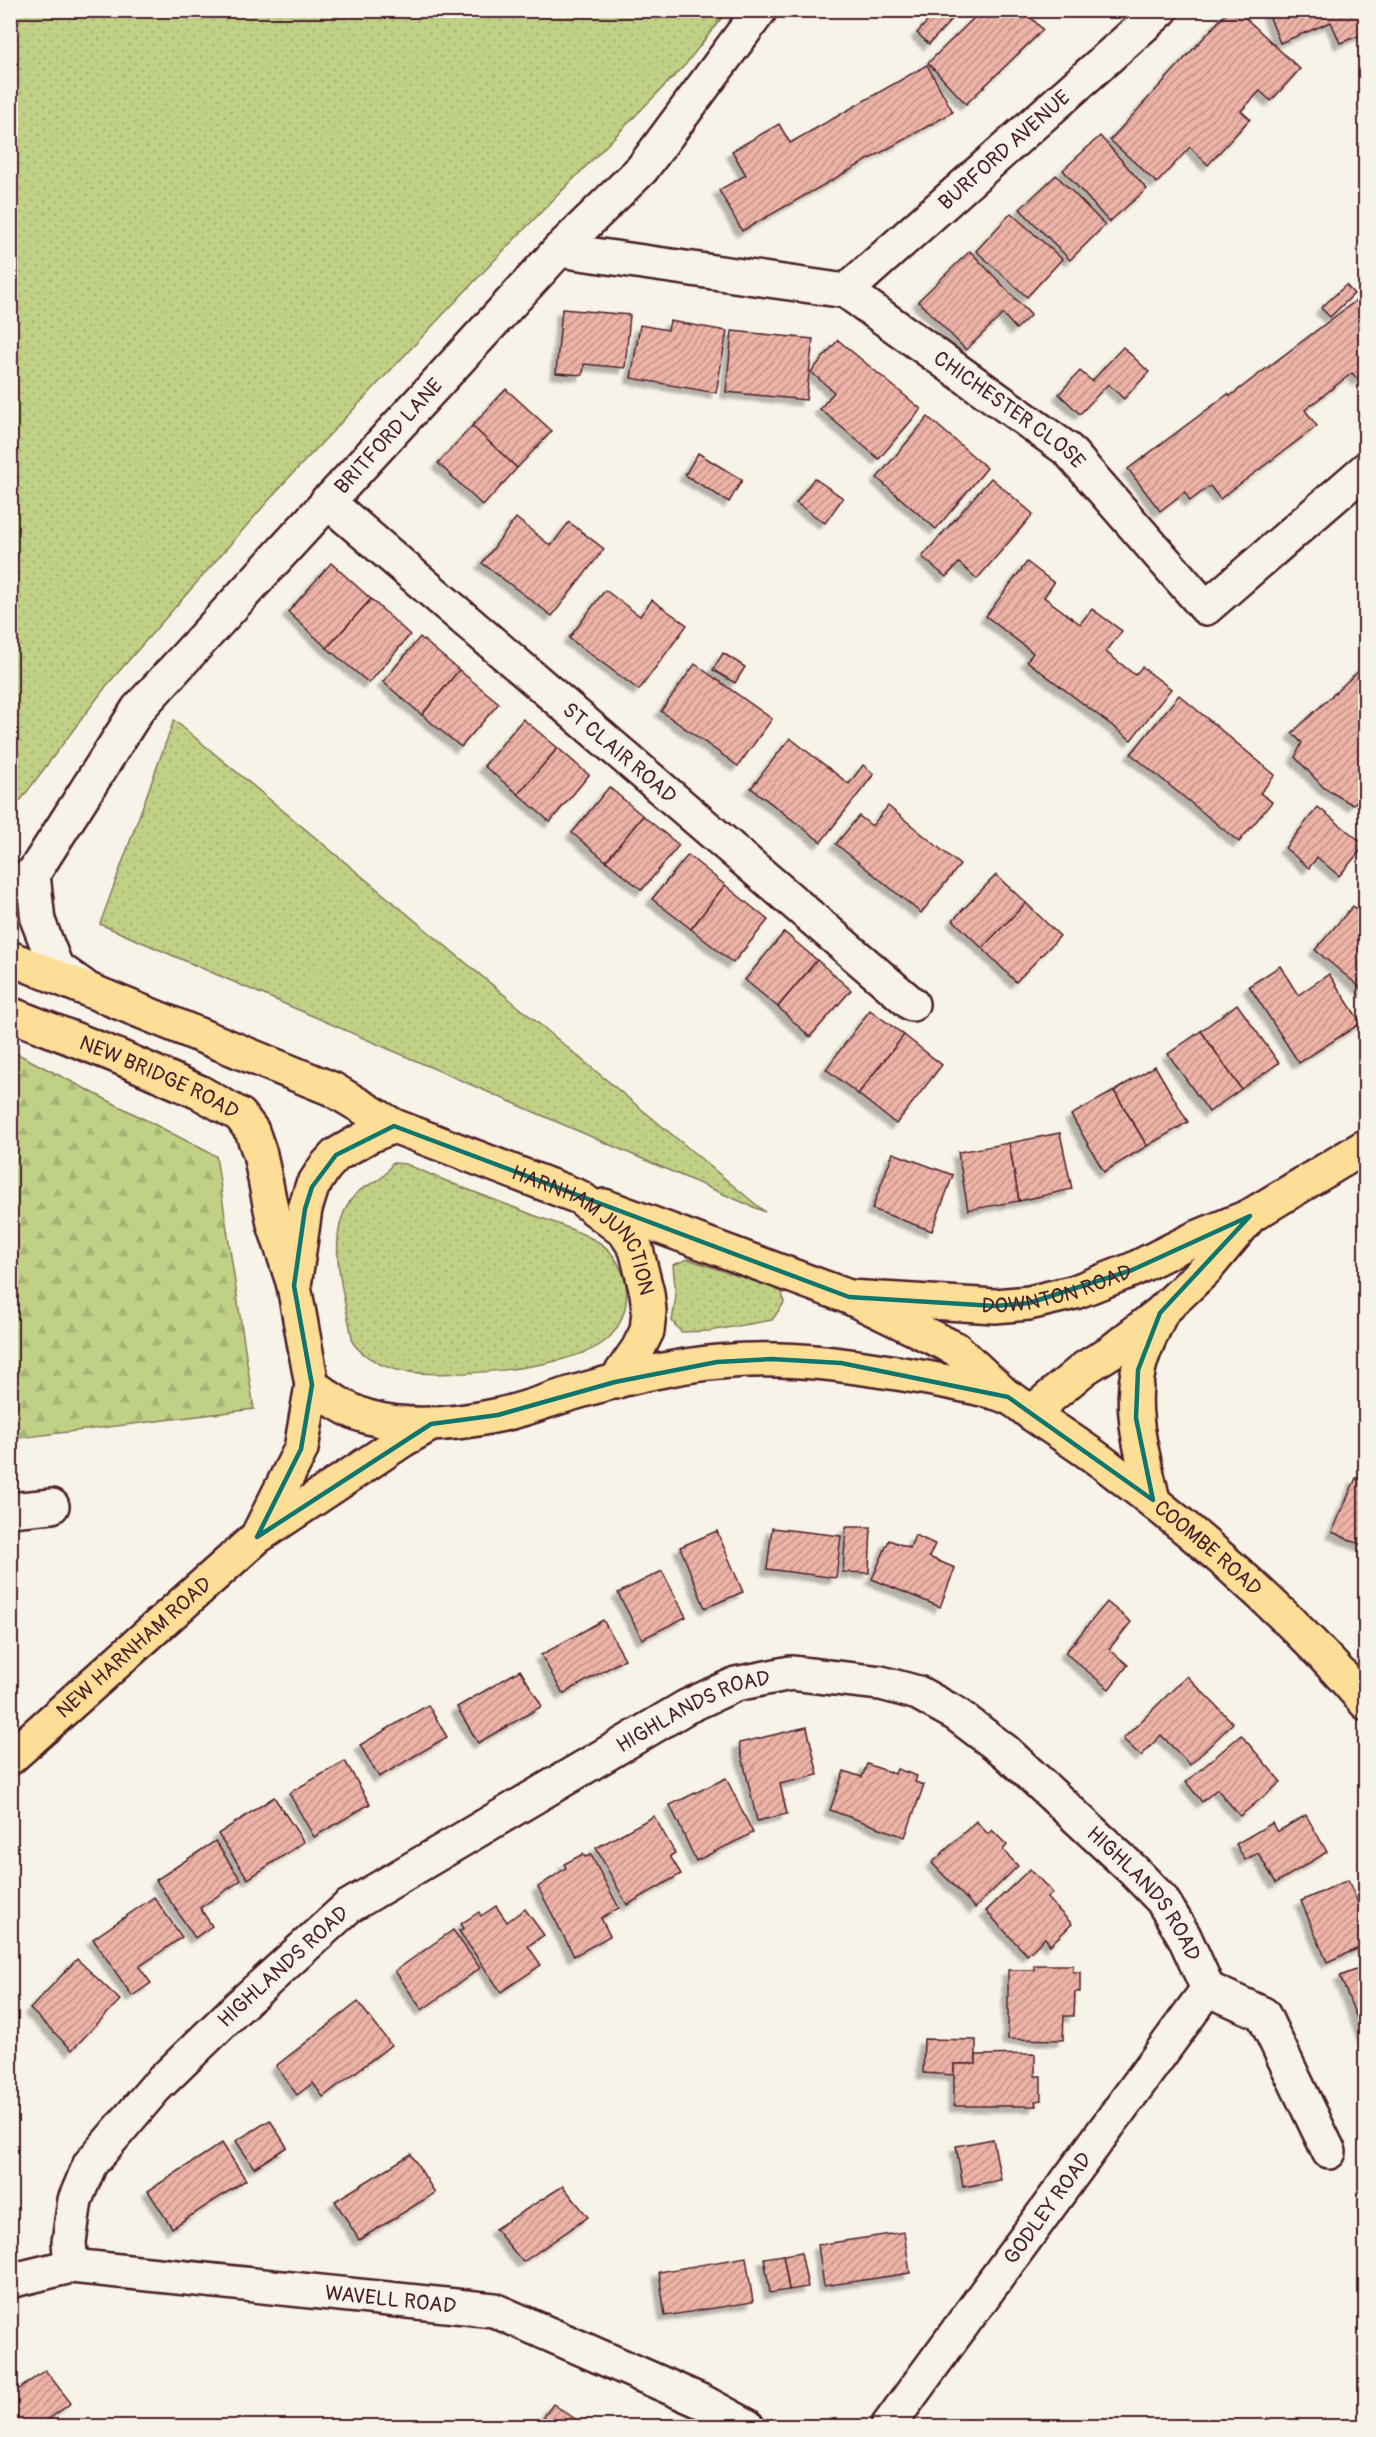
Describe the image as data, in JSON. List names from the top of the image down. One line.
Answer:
{"streets":{"main road":["NEW BRIDGE ROAD","HARNHAM JUNCTION","DOWNTON ROAD","COOMBE ROAD","NEW HARNHAM ROAD"],"street":["BURFORD AVENUE","CHICHESTER CLOSE","BRITFORD LANE","ST CLAIR ROAD","HIGHLANDS ROAD","GODLEY ROAD","WAVELL ROAD"]},"crossings":[["BURFORD AVENUE","CHICHESTER CLOSE"],["CHICHESTER CLOSE","BRITFORD LANE"],["BRITFORD LANE","ST CLAIR ROAD"],["HARNHAM JUNCTION","DOWNTON ROAD"],["DOWNTON ROAD","COOMBE ROAD"],["HIGHLANDS ROAD","GODLEY ROAD"],["HIGHLANDS ROAD","WAVELL ROAD"]]}
